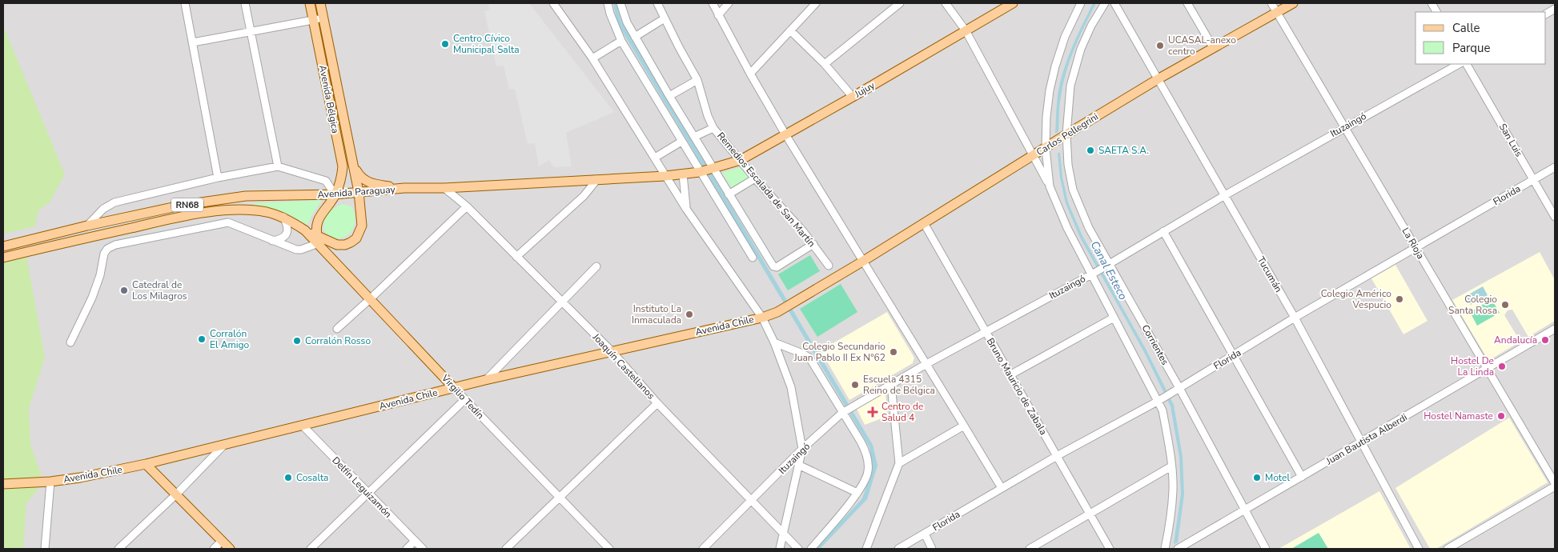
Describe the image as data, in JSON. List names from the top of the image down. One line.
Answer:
{"streets":{"main road":["Jujuy","Avenida Bélgica","Carlos Pellegrini","Avenida Paraguay","RN68","Avenida Chile","Virgilio Tedín"],"street":["Ituzaingó","San Luis","Remedios Escalada de San Martín","Florida","La Rioja","Tucumán","Corrientes","Joaquín Castellanos","Bruno Mauricio de Zabala","Juan Bautista Alberdi","Delfín Leguizamón"]},"crossings":[["Jujuy","Remedios Escalada de San Martín"],["Jujuy","Avenida Paraguay"],["Avenida Bélgica","Avenida Paraguay"],["Avenida Bélgica","RN68"],["Avenida Bélgica","Virgilio Tedín"],["Ituzaingó","La Rioja"],["Ituzaingó","Tucumán"],["Ituzaingó","Corrientes"],["Ituzaingó","Joaquín Castellanos"],["Ituzaingó","Bruno Mauricio de Zabala"],["Carlos Pellegrini","La Rioja"],["Carlos Pellegrini","Tucumán"],["Carlos Pellegrini","Avenida Chile"],["Carlos Pellegrini","Corrientes"],["Carlos Pellegrini","Bruno Mauricio de Zabala"],["San Luis","Florida"],["Avenida Paraguay","RN68"],["Avenida Paraguay","Joaquín Castellanos"],["Avenida Paraguay","Virgilio Tedín"],["Florida","La Rioja"],["Florida","Tucumán"],["Florida","Corrientes"],["Florida","Bruno Mauricio de Zabala"],["RN68","Virgilio Tedín"],["La Rioja","Juan Bautista Alberdi"],["Tucumán","Juan Bautista Alberdi"],["Avenida Chile","Joaquín Castellanos"],["Avenida Chile","Virgilio Tedín"],["Avenida Chile","Delfín Leguizamón"],["Corrientes","Juan Bautista Alberdi"]],"water":["Canal Esteco"],"places":{"other":["Centro Cívico Municipal Salta","UCASAL-anexo centro","SAETA S.A.","Catedral de Los Milagros","Colegio Américo Vespucio","Colegio Santa Rosa","Instituto La Inmaculada","Corralón El Amigo","Andalucía","Corralón Rosso","Colegio Secundario Juan Pablo II Ex N°62","Hostel De La Linda","Escuela 4315 Reino de Bélgica","Hostel Namaste","Cosalta","Motel"],"health":["Centro de Salud 4"]},"legend":["Calle","Parque"]}
